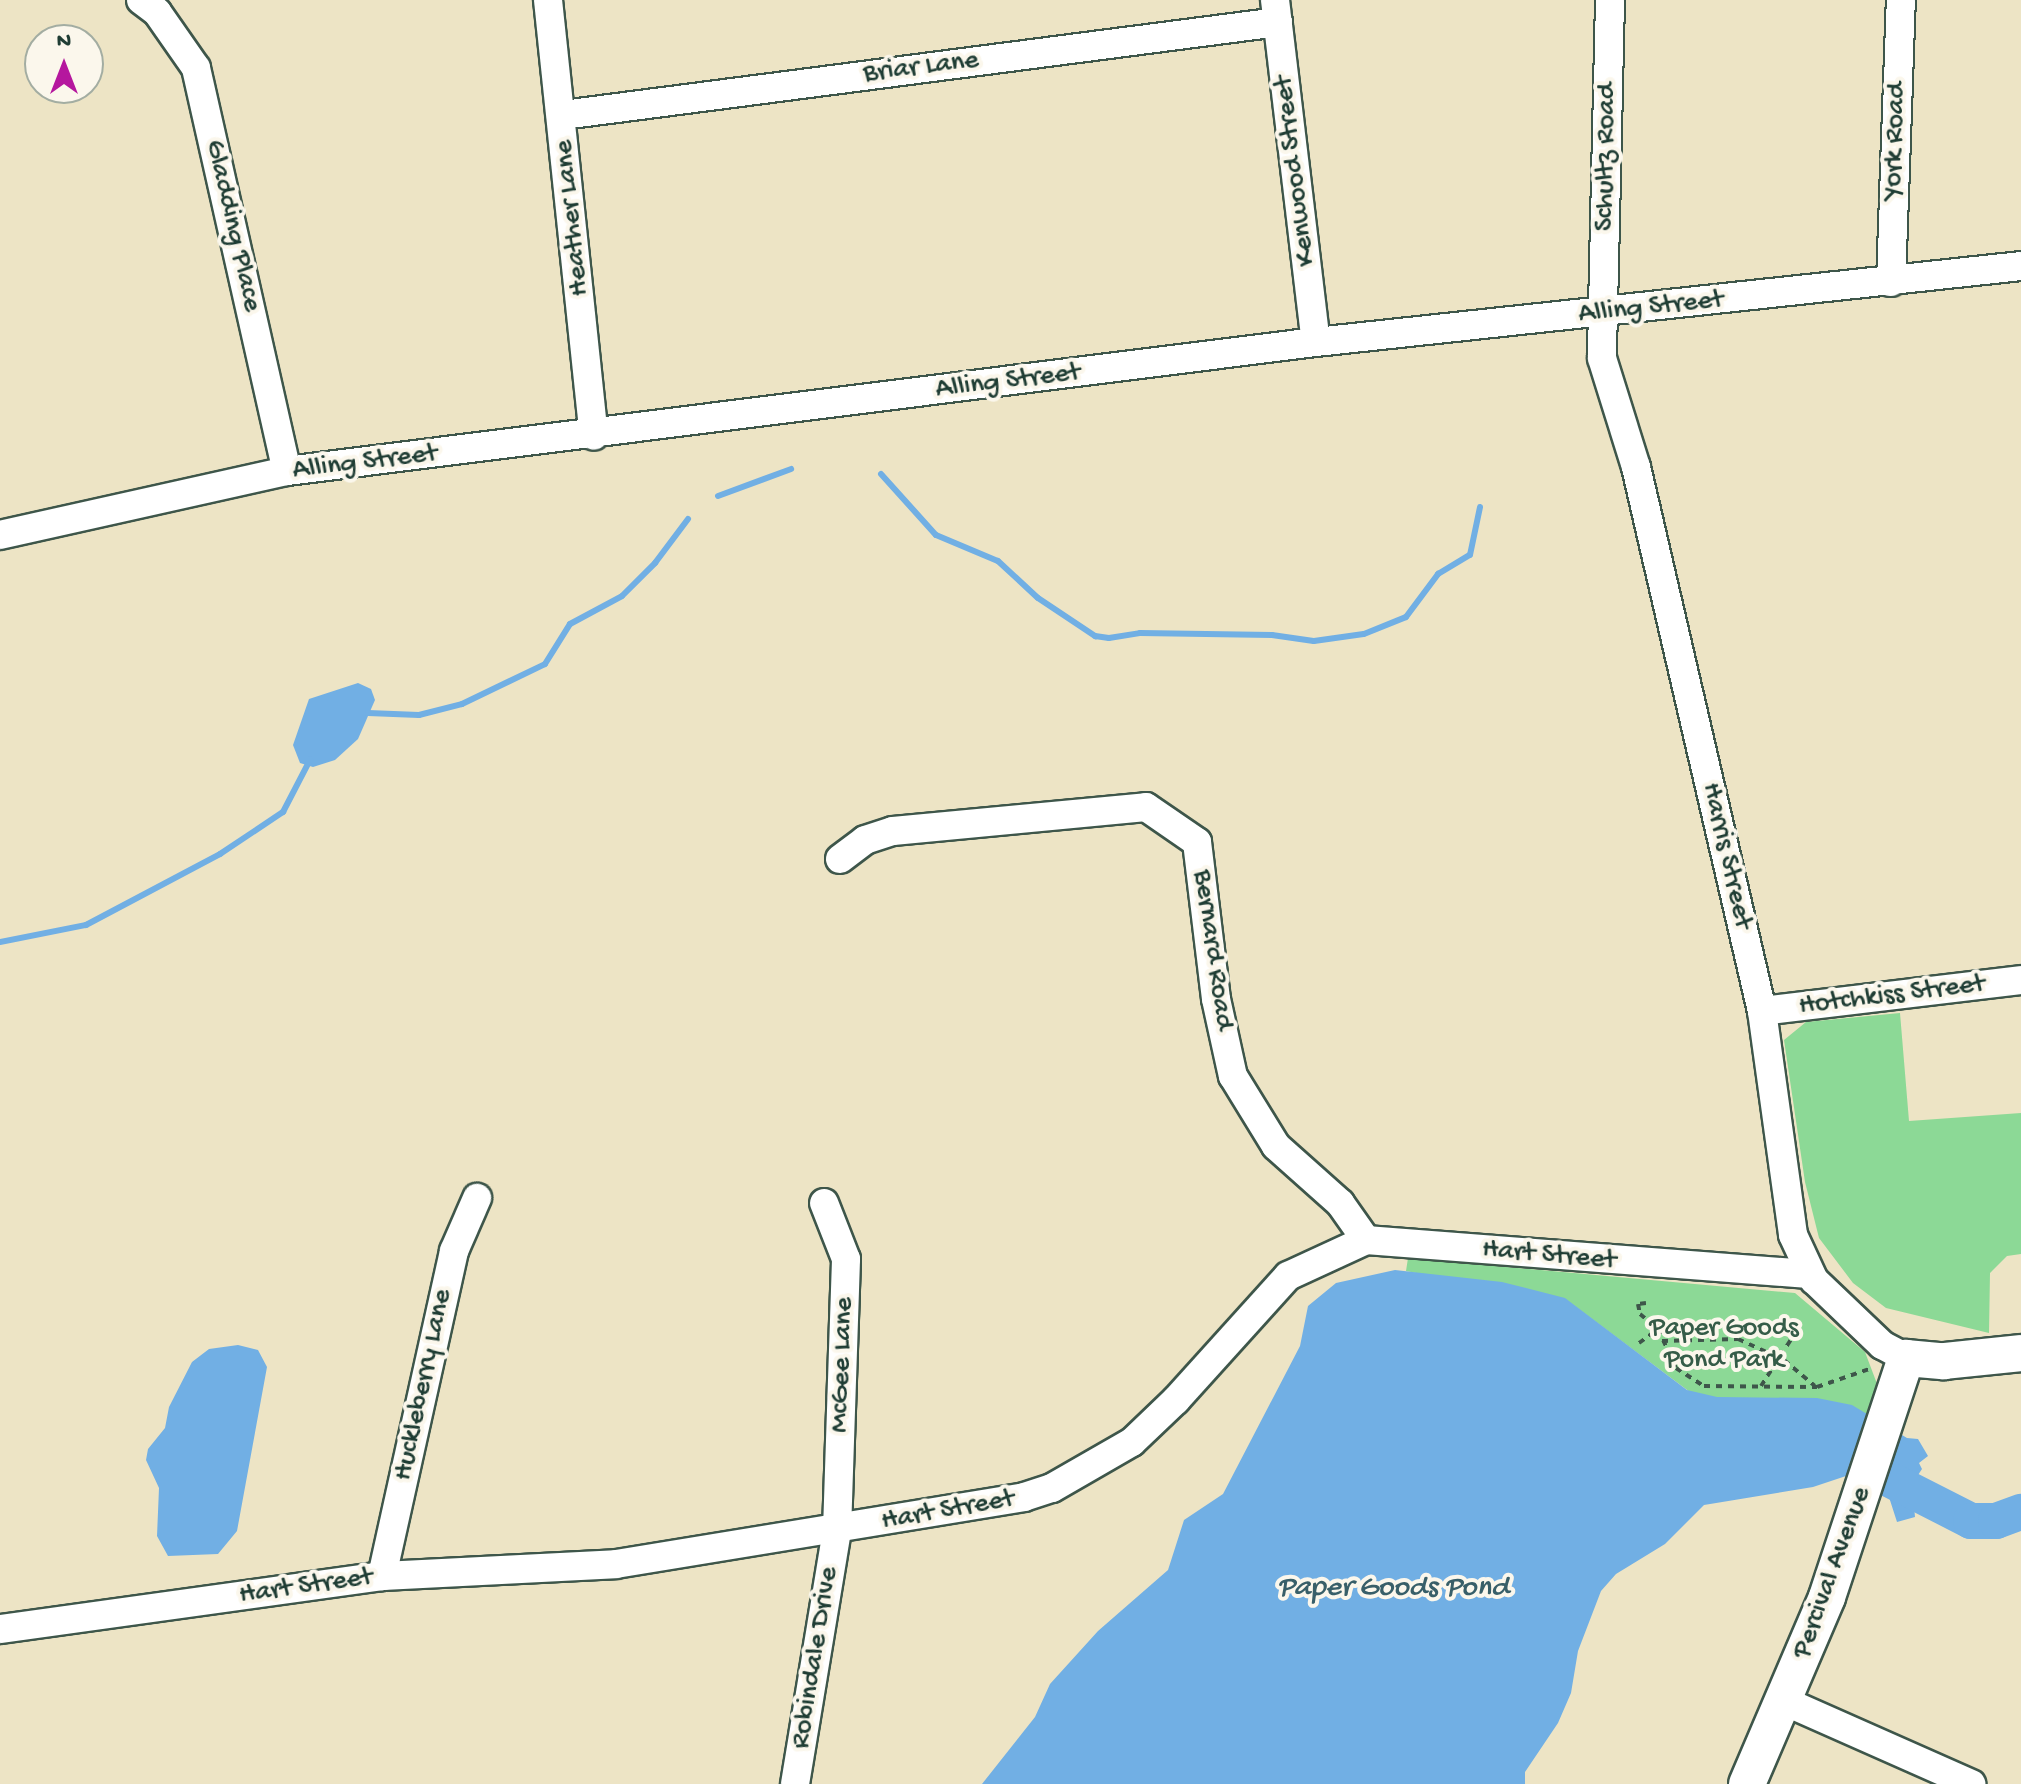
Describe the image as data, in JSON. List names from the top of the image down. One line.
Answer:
{"streets":{"main road":["Percival Avenue"],"street":["Briar Lane","York Road","Schultz Road","Kenwood Street","Heather Lane","Gladding Place","Alling Street","Harris Street","Bernard Road","Hotchkiss Street","Hart Street","McGee Lane","Huckleberry Lane","Robindale Drive"]},"crossings":[["Briar Lane","Kenwood Street"],["Briar Lane","Heather Lane"],["York Road","Alling Street"],["Schultz Road","Alling Street"],["Schultz Road","Harris Street"],["Kenwood Street","Alling Street"],["Heather Lane","Alling Street"],["Gladding Place","Alling Street"],["Alling Street","Harris Street"],["Harris Street","Hotchkiss Street"],["Harris Street","Hart Street"],["Harris Street","Percival Avenue"],["Bernard Road","Hart Street"],["Hart Street","McGee Lane"],["Hart Street","Huckleberry Lane"],["Hart Street","Robindale Drive"],["McGee Lane","Robindale Drive"]],"water":["Paper Goods Pond"],"parks":["Paper Goods Pond Park"],"north":"top"}
